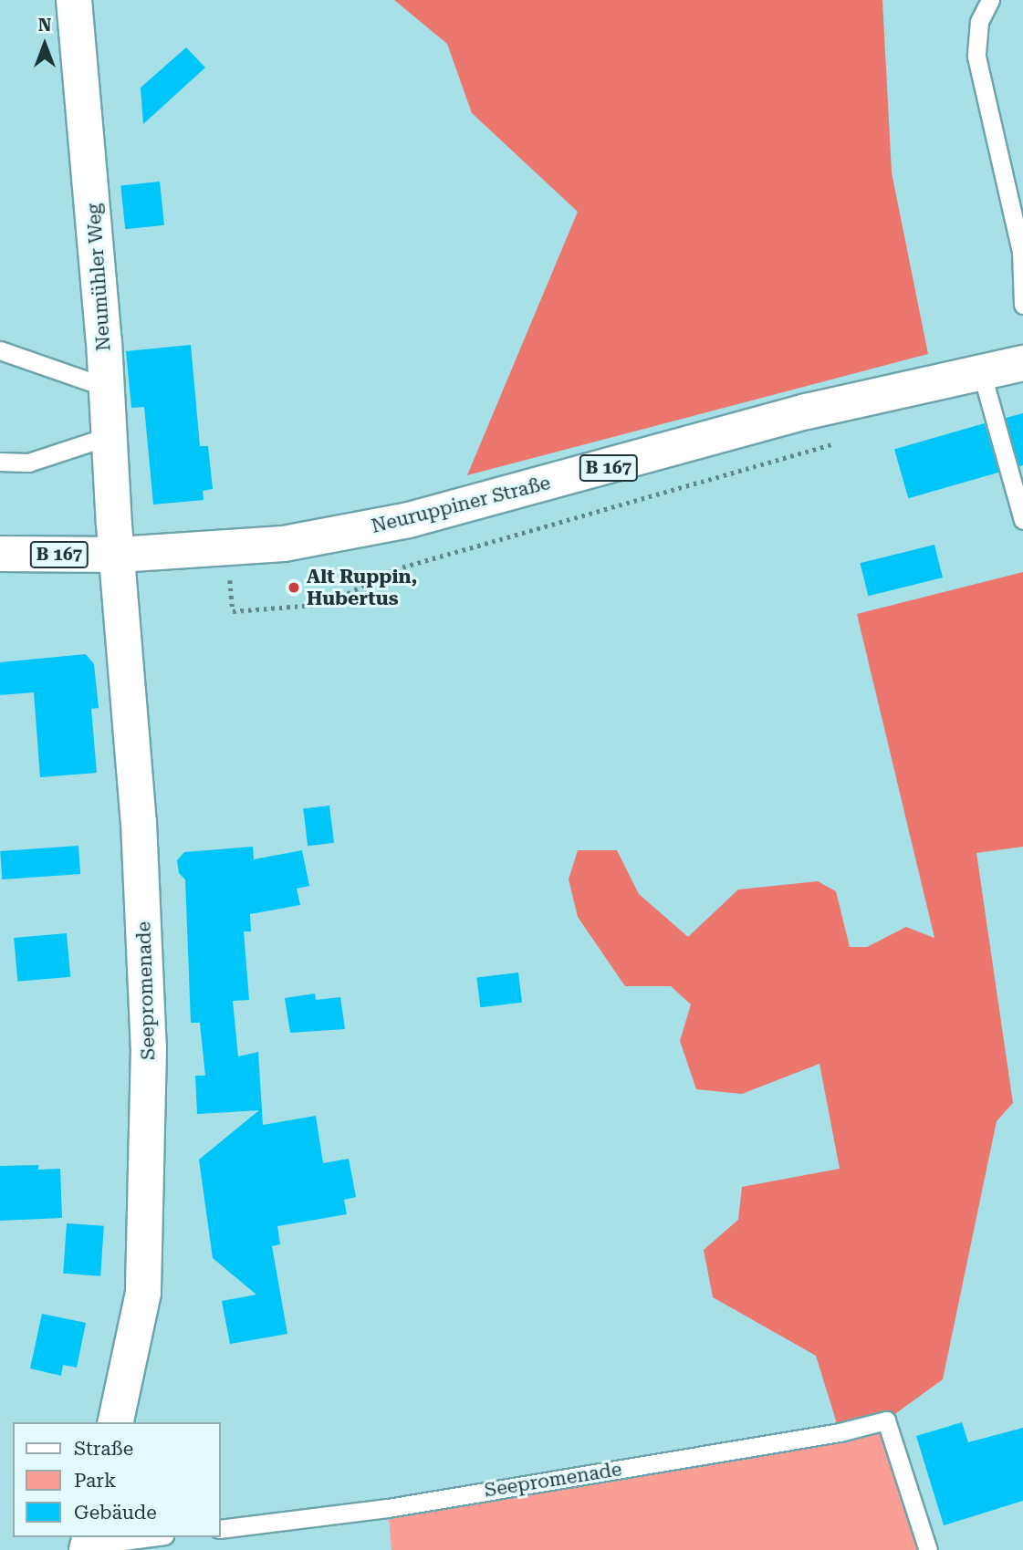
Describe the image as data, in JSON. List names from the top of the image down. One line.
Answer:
{"streets":{"street":["Neumühler Weg","B 167","Neuruppiner Straße","Seepromenade"]},"crossings":[["Neumühler Weg","B 167"],["Neumühler Weg","Neuruppiner Straße"],["Neumühler Weg","Seepromenade"],["B 167","Neuruppiner Straße"],["B 167","Seepromenade"],["Neuruppiner Straße","Seepromenade"]],"places":["Alt Ruppin, Hubertus"],"legend":["Straße","Park","Gebäude"],"north":"top"}
